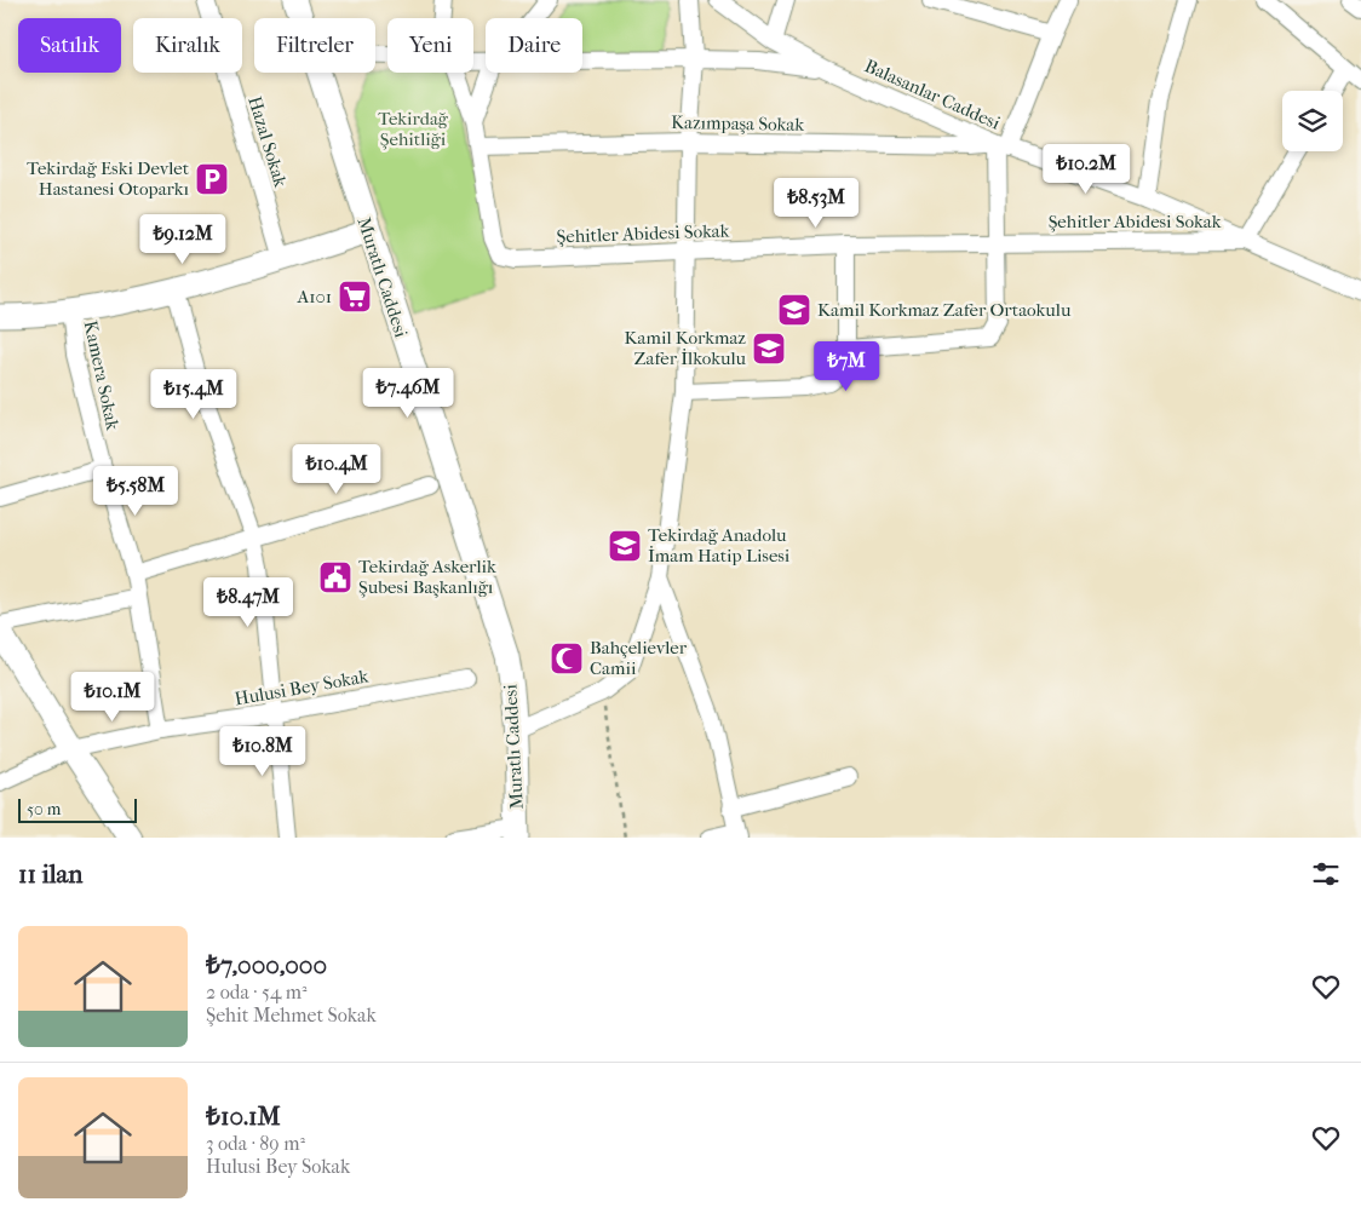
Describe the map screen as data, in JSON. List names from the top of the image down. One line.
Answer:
{"streets":{"main road":["Muratlı Caddesi"],"street":["Balasanlar Caddesi","Kazımpaşa Sokak","Hazal Sokak","Şehitler Abidesi Sokak","Kamera Sokak","Hulusi Bey Sokak"]},"crossings":[["Balasanlar Caddesi","Kazımpaşa Sokak"],["Balasanlar Caddesi","Şehitler Abidesi Sokak"],["Kazımpaşa Sokak","Şehitler Abidesi Sokak"],["Kamera Sokak","Hulusi Bey Sokak"]],"parks":["Tekirdağ Şehitliği"],"places":{"parking":["Tekirdağ Eski Devlet Hastanesi Otoparkı"],"supermarket":["A101"],"school or university":["Kamil Korkmaz Zafer Ortaokulu","Kamil Korkmaz Zafer İlkokulu","Tekirdağ Anadolu İmam Hatip Lisesi"],"public building":["Tekirdağ Askerlik Şubesi Başkanlığı"],"mosque":["Bahçelievler Camii"]},"scale_bar":"50 m","page":{"chip":["Satılık","Kiralık","Filtreler","Yeni","Daire"],"price":["₺10.2M","₺8.53M","₺9.12M","₺7M","₺7.46M","₺15.4M","₺10.4M","₺5.58M","₺8.47M","₺10.1M","₺10.8M"],"scale":"50 m","heading":"11 ilan","list":[{"name":"₺7,000,000","note":"2 oda · 54 m² · Şehit Mehmet Sokak"},{"name":"₺10.1M","note":"3 oda · 89 m² · Hulusi Bey Sokak"}]}}
